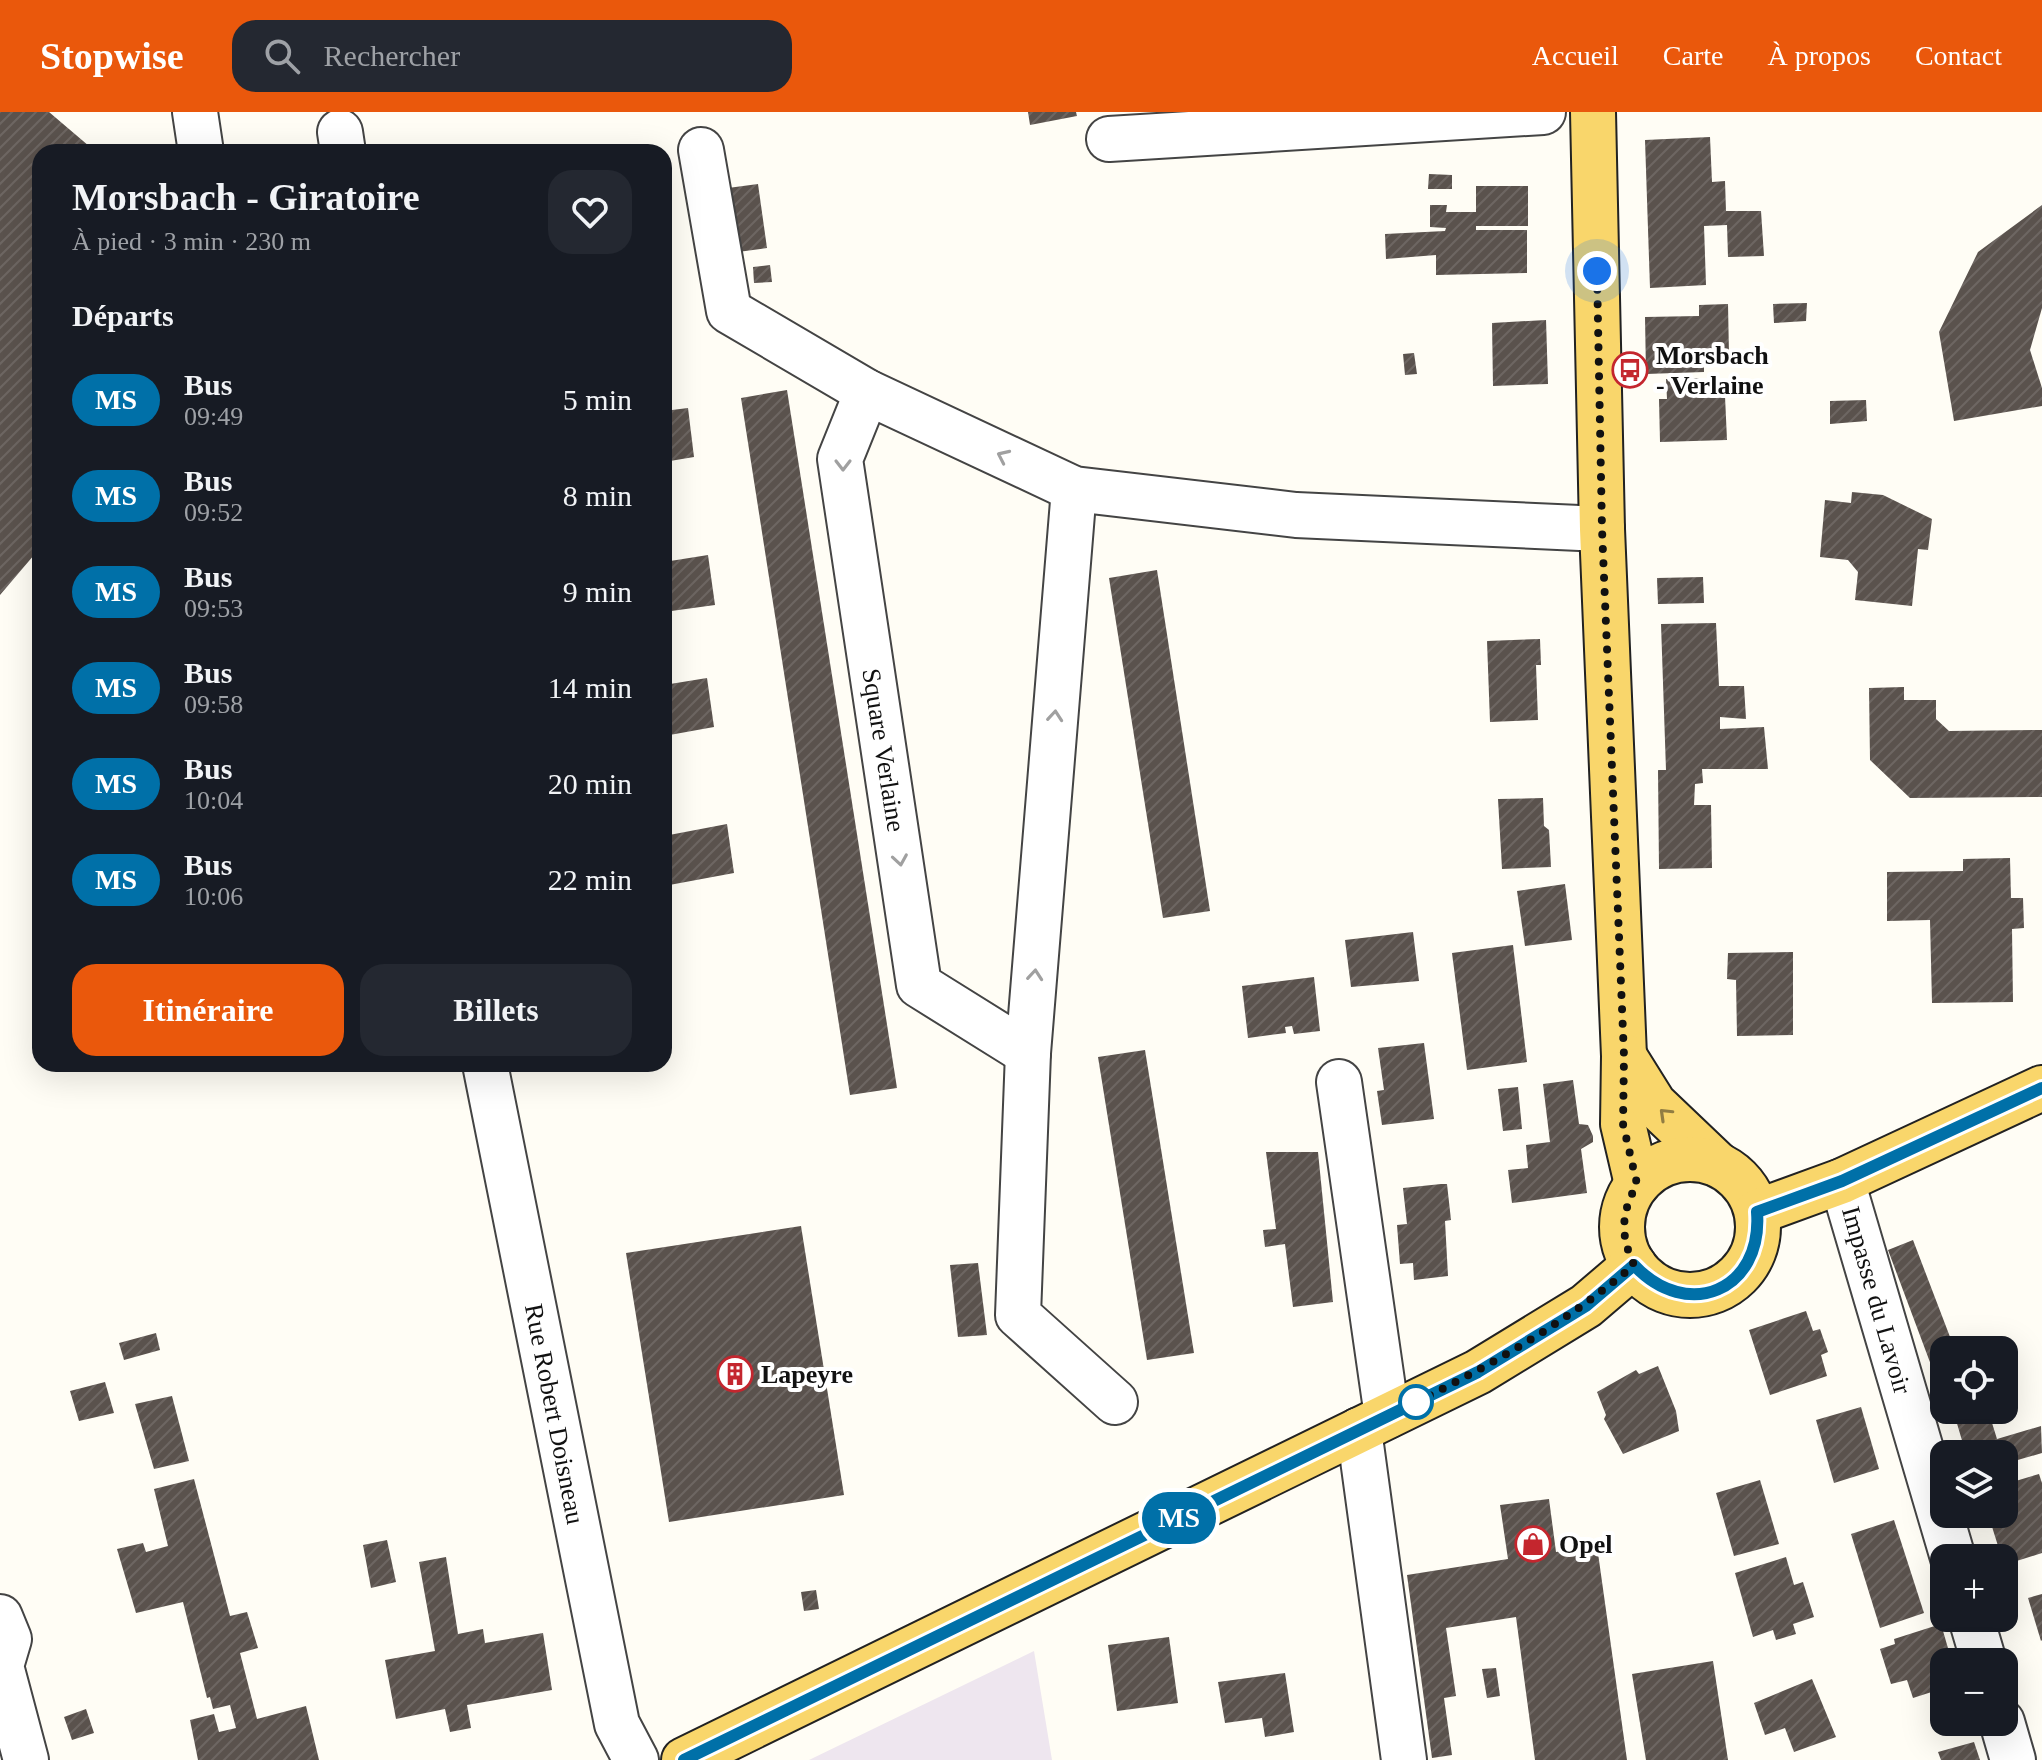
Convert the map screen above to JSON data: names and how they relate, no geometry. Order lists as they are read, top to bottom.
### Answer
{
  "streets": {
    "street": ["Square Verlaine", "Impasse du Lavoir", "Rue Robert Doisneau"]
  },
  "places": {
    "bus stop": ["Morsbach - Verlaine"],
    "building": ["Lapeyre"],
    "shop": ["Opel"]
  },
  "lines": ["bus line MS"],
  "page": {
    "header": "Stopwise",
    "search": "Rechercher",
    "nav": [
      "Accueil",
      "Carte",
      "À propos",
      "Contact"
    ],
    "on_map": "MS",
    "heading": [
      ["Morsbach - Giratoire", "À pied · 3 min · 230 m"],
      "Départs"
    ],
    "list": [
      {
        "mark": "MS",
        "name": "Bus",
        "note": "09:49",
        "value": "5 min"
      },
      {
        "mark": "MS",
        "name": "Bus",
        "note": "09:52",
        "value": "8 min"
      },
      {
        "mark": "MS",
        "name": "Bus",
        "note": "09:53",
        "value": "9 min"
      },
      {
        "mark": "MS",
        "name": "Bus",
        "note": "09:58",
        "value": "14 min"
      },
      {
        "mark": "MS",
        "name": "Bus",
        "note": "10:04",
        "value": "20 min"
      },
      {
        "mark": "MS",
        "name": "Bus",
        "note": "10:06",
        "value": "22 min"
      }
    ],
    "buttons": ["Itinéraire", "Billets"],
    "map_buttons": ["+", "−"]
  }
}
